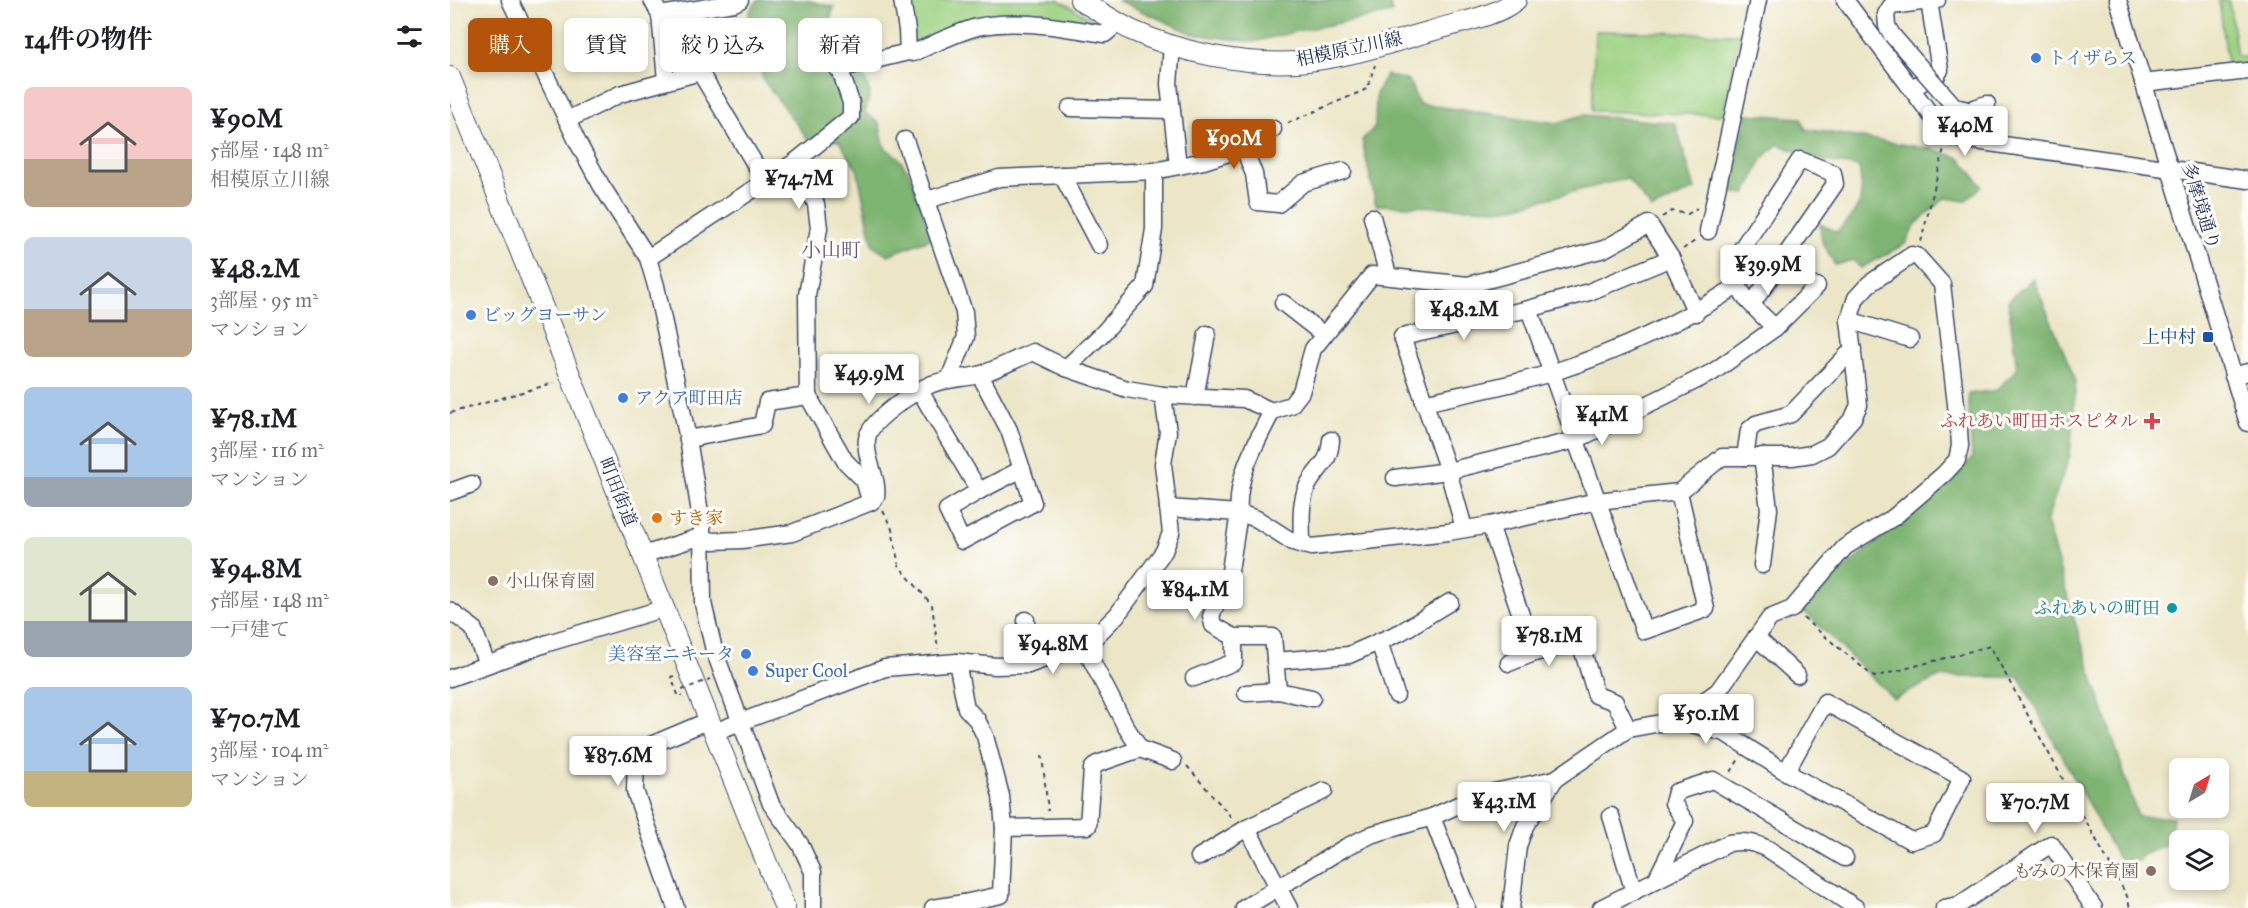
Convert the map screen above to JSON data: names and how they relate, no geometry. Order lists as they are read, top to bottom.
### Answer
{
  "streets": {
    "main road": ["相模原立川線", "町田街道"],
    "street": ["多摩境通り"]
  },
  "districts": ["小山町"],
  "places": {
    "other": [
      "トイザらス",
      "ビッグヨーサン",
      "アクア町田店",
      "すき家",
      "小山保育園",
      "ふれあいの町田",
      "美容室ニキータ",
      "Super Cool",
      "もみの木保育園"
    ],
    "transit": ["上中村"],
    "health": ["ふれあい町田ホスピタル"]
  },
  "north": "top right",
  "page": {
    "heading": "14件の物件",
    "chip": [
      "購入",
      "賃貸",
      "絞り込み",
      "新着"
    ],
    "list": [
      {
        "name": "¥90M",
        "note": "5部屋 · 148 m² · 相模原立川線"
      },
      {
        "name": "¥48.2M",
        "note": "3部屋 · 95 m² · マンション"
      },
      {
        "name": "¥78.1M",
        "note": "3部屋 · 116 m² · マンション"
      },
      {
        "name": "¥94.8M",
        "note": "5部屋 · 148 m² · 一戸建て"
      },
      {
        "name": "¥70.7M",
        "note": "3部屋 · 104 m² · マンション"
      }
    ],
    "price": [
      "¥40M",
      "¥90M",
      "¥74.7M",
      "¥39.9M",
      "¥48.2M",
      "¥49.9M",
      "¥41M",
      "¥84.1M",
      "¥78.1M",
      "¥94.8M",
      "¥50.1M",
      "¥87.6M",
      "¥43.1M",
      "¥70.7M"
    ]
  }
}
